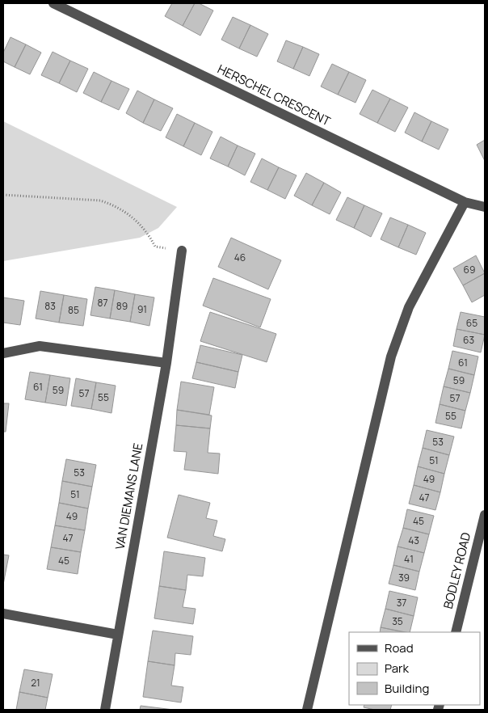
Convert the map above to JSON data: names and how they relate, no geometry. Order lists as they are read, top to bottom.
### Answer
{
  "streets": {
    "street": ["HERSCHEL CRESCENT", "VAN DIEMANS LANE", "BODLEY ROAD"]
  },
  "house_numbers": [
    "46",
    "69",
    "87",
    "83",
    "89",
    "91",
    "85",
    "65",
    "63",
    "61",
    "59",
    "61",
    "59",
    "57",
    "55",
    "57",
    "55",
    "53",
    "51",
    "53",
    "49",
    "51",
    "47",
    "49",
    "45",
    "47",
    "43",
    "41",
    "45",
    "39",
    "37",
    "35",
    "21"
  ],
  "legend": ["Road", "Park", "Building"]
}
